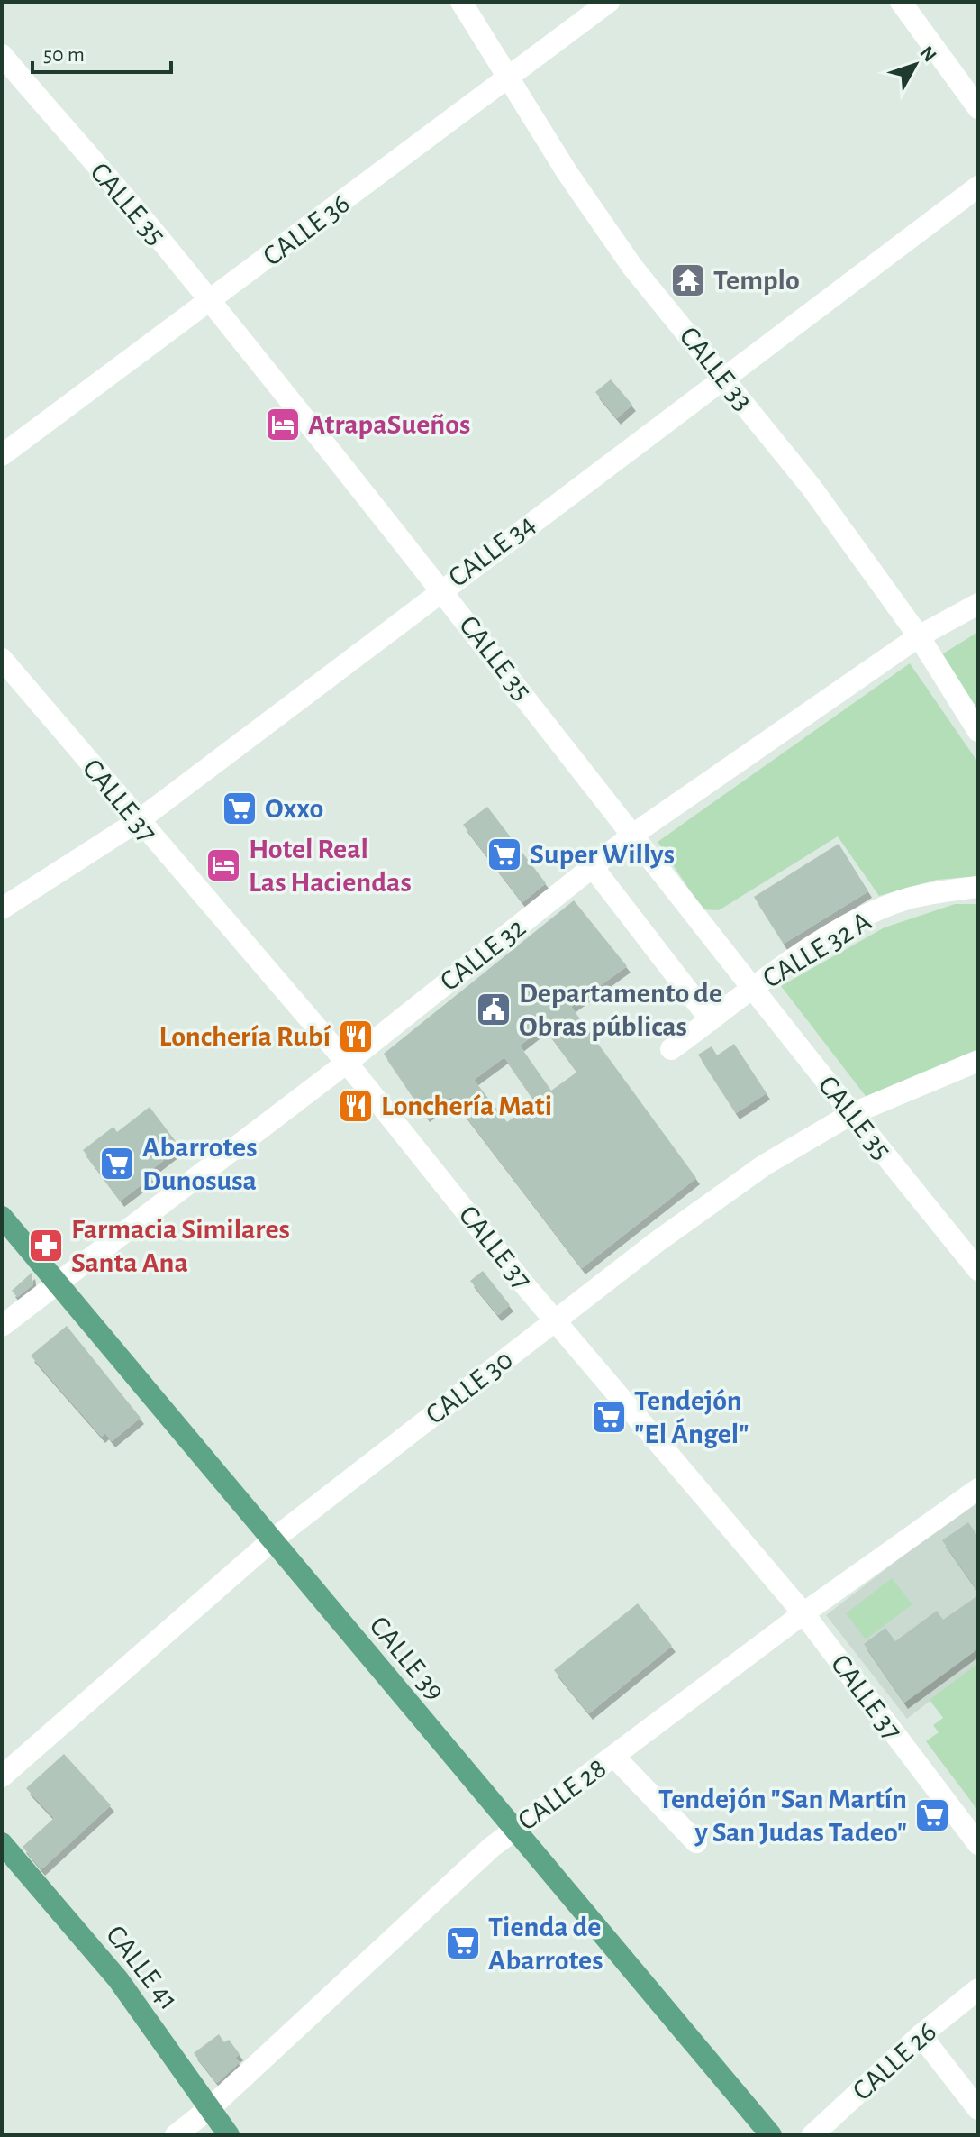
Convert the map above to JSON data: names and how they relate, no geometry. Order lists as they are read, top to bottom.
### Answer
{
  "streets": {
    "main road": ["CALLE 39", "CALLE 41"],
    "street": [
      "CALLE 35",
      "CALLE 36",
      "CALLE 33",
      "CALLE 34",
      "CALLE 37",
      "CALLE 32 A",
      "CALLE 32",
      "CALLE 30",
      "CALLE 28",
      "CALLE 26"
    ]
  },
  "crossings": [
    ["CALLE 35", "CALLE 36"],
    ["CALLE 35", "CALLE 34"],
    ["CALLE 35", "CALLE 32 A"],
    ["CALLE 35", "CALLE 32"],
    ["CALLE 35", "CALLE 30"],
    ["CALLE 36", "CALLE 33"],
    ["CALLE 33", "CALLE 34"],
    ["CALLE 33", "CALLE 32"],
    ["CALLE 34", "CALLE 37"],
    ["CALLE 37", "CALLE 32"],
    ["CALLE 37", "CALLE 30"],
    ["CALLE 37", "CALLE 28"],
    ["CALLE 32", "CALLE 39"],
    ["CALLE 30", "CALLE 39"],
    ["CALLE 39", "CALLE 28"],
    ["CALLE 28", "CALLE 41"]
  ],
  "places": {
    "temple": ["Templo"],
    "hotel": ["AtrapaSueños", "Hotel Real Las Haciendas"],
    "supermarket": [
      "Oxxo",
      "Super Willys",
      "Abarrotes Dunosusa",
      "Tendejón \"El Ángel\"",
      "Tendejón \"San Martín y San Judas Tadeo\"",
      "Tienda de Abarrotes"
    ],
    "public building": ["Departamento de Obras públicas"],
    "restaurant": ["Lonchería Rubí", "Lonchería Mati"],
    "pharmacy": ["Farmacia Similares Santa Ana"]
  },
  "scale_bar": "50 m",
  "north": "top right"
}
